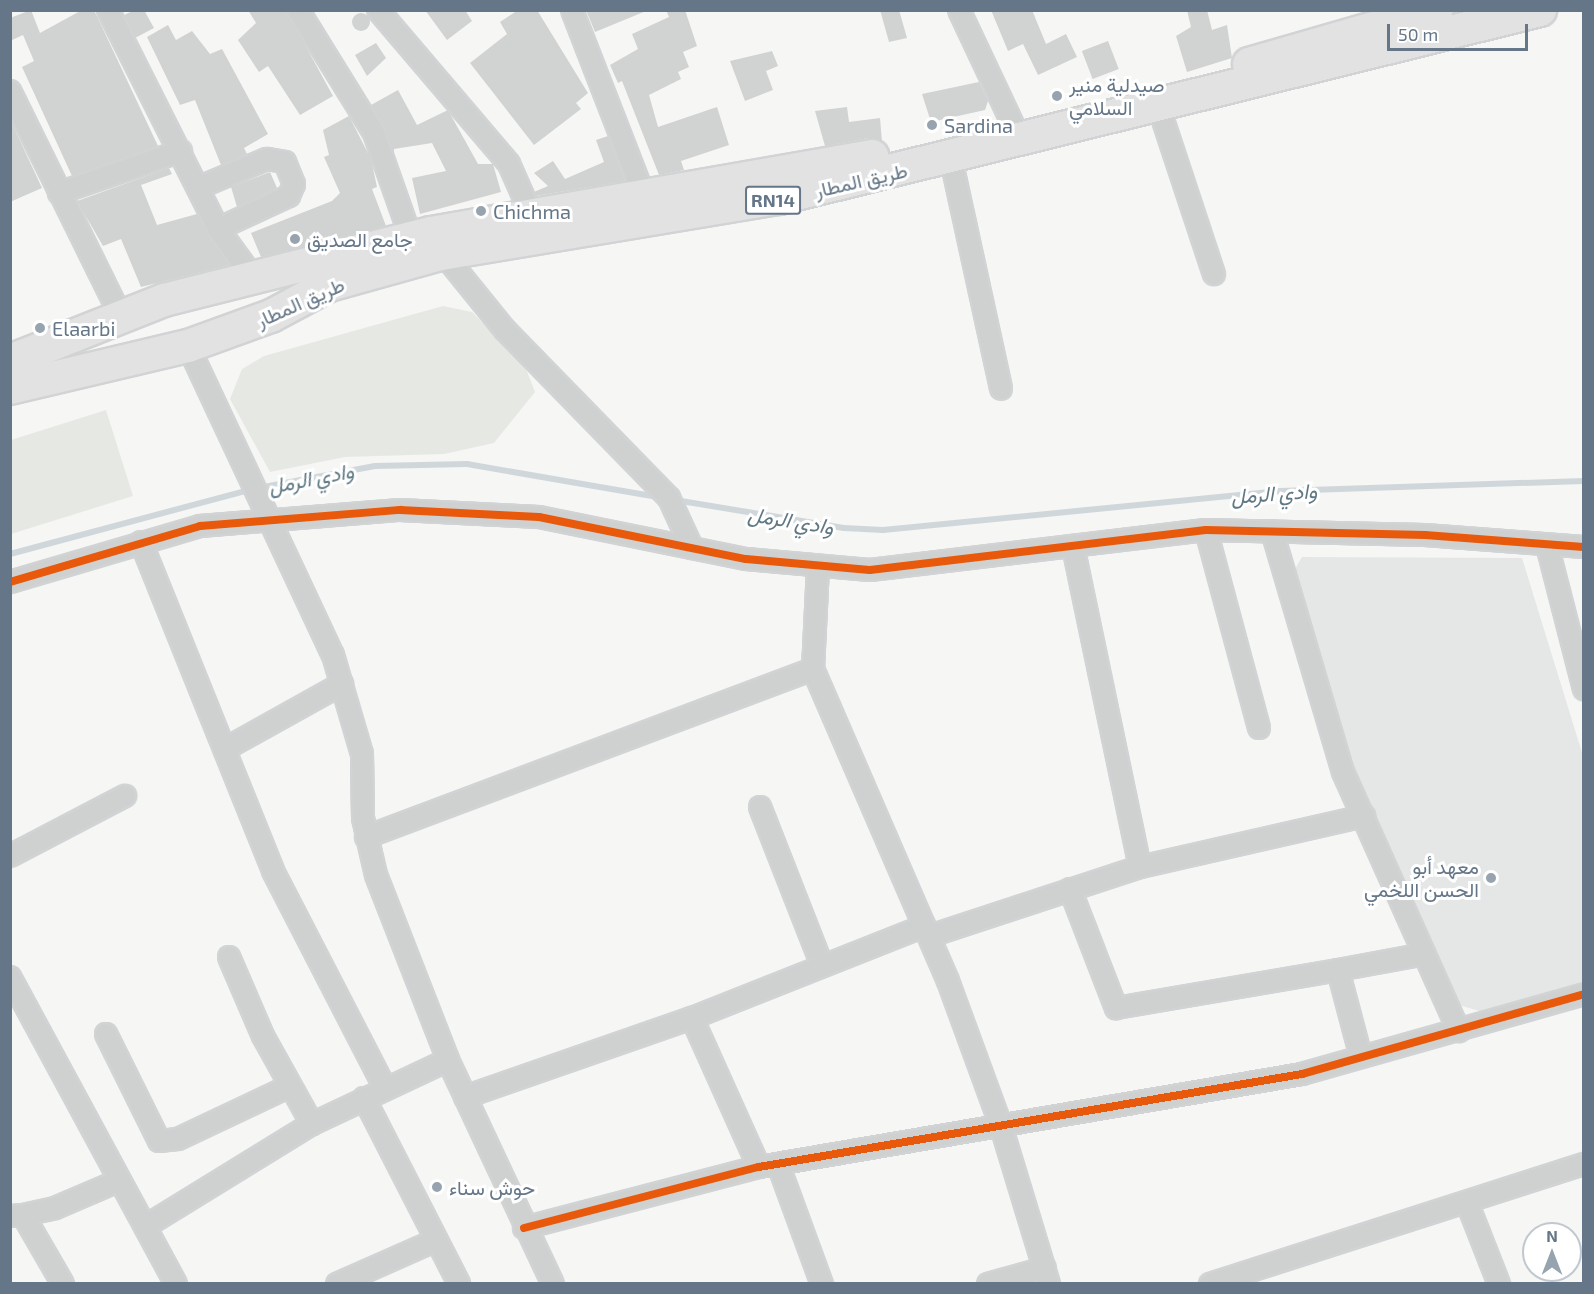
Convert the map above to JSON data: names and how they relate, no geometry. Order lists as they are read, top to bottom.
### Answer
{
  "streets": {
    "main road": ["طريق المطار", "RN14"]
  },
  "water": ["وادي الرمل"],
  "places": [
    "صيدلية منير السلامي",
    "Sardina",
    "Chichma",
    "جامع الصديق",
    "Elaarbi",
    "معهد أبو الحسن اللخمي",
    "حوش سناء"
  ],
  "scale_bar": "50 m",
  "north": "top"
}
